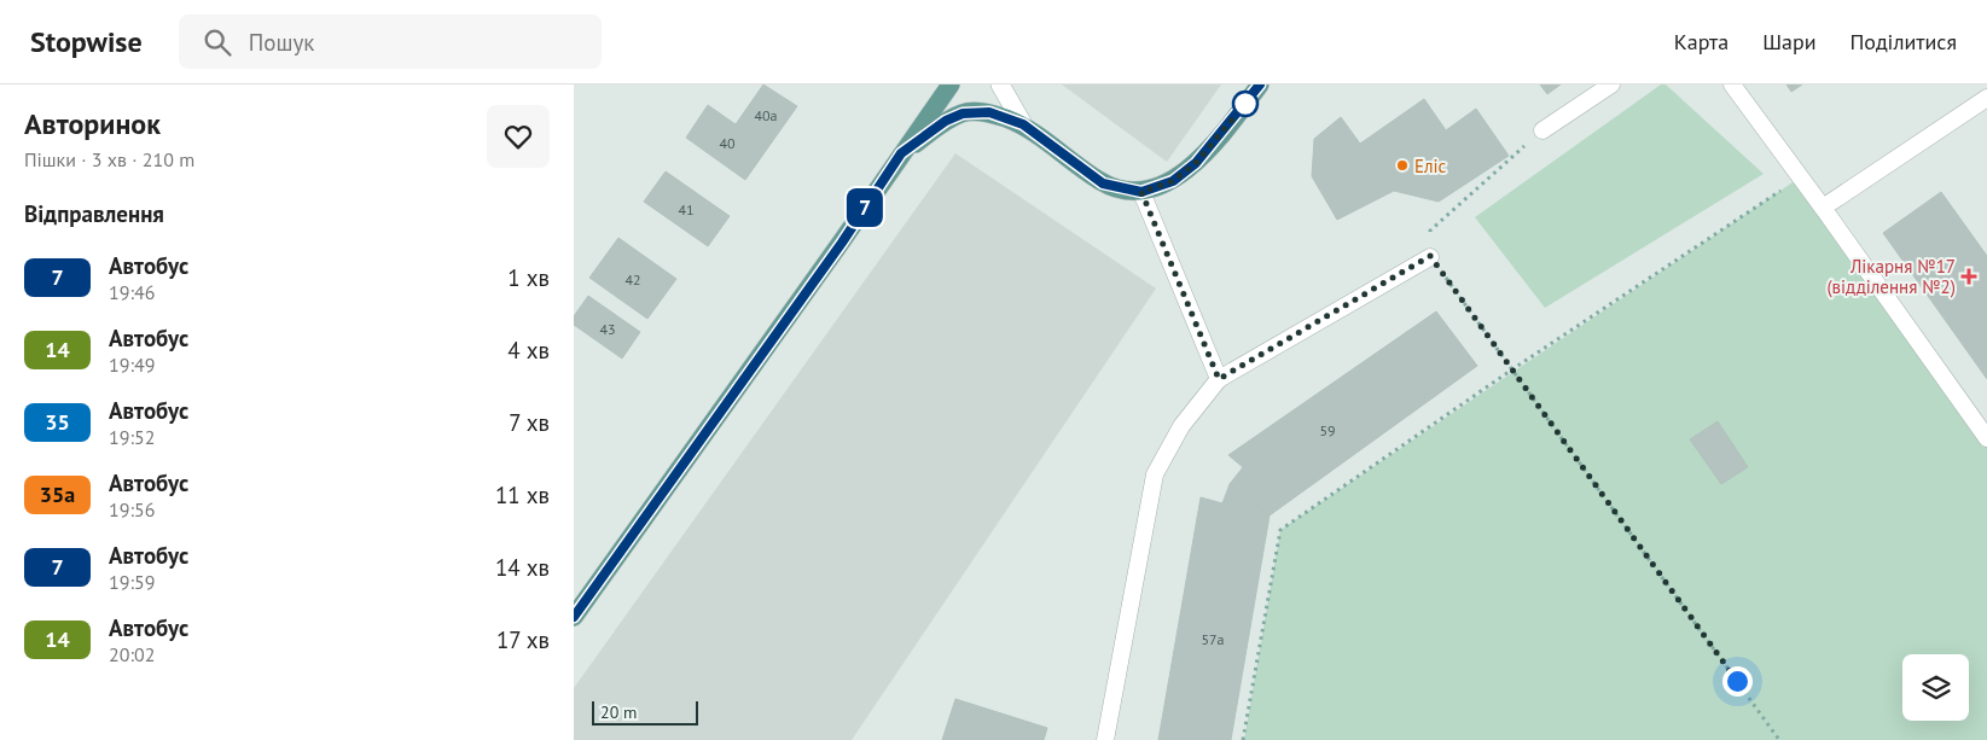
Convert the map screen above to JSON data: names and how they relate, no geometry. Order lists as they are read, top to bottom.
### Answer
{
  "places": {
    "other": ["Еліс"],
    "health": ["Лікарня №17 (відділення №2)"]
  },
  "lines": ["bus line 7"],
  "house_numbers": [
    "40а",
    "40",
    "41",
    "42",
    "43",
    "59",
    "57а"
  ],
  "scale_bar": "20 m",
  "page": {
    "header": "Stopwise",
    "search": "Пошук",
    "nav": ["Карта", "Шари", "Поділитися"],
    "heading": [
      ["Авторинок", "Пішки · 3 хв · 210 m"],
      "Відправлення"
    ],
    "on_map": "7",
    "list": [
      {
        "mark": "7",
        "name": "Автобус",
        "note": "19:46",
        "value": "1 хв"
      },
      {
        "mark": "14",
        "name": "Автобус",
        "note": "19:49",
        "value": "4 хв"
      },
      {
        "mark": "35",
        "name": "Автобус",
        "note": "19:52",
        "value": "7 хв"
      },
      {
        "mark": "35а",
        "name": "Автобус",
        "note": "19:56",
        "value": "11 хв"
      },
      {
        "mark": "7",
        "name": "Автобус",
        "note": "19:59",
        "value": "14 хв"
      },
      {
        "mark": "14",
        "name": "Автобус",
        "note": "20:02",
        "value": "17 хв"
      }
    ],
    "scale": "20 m"
  }
}
